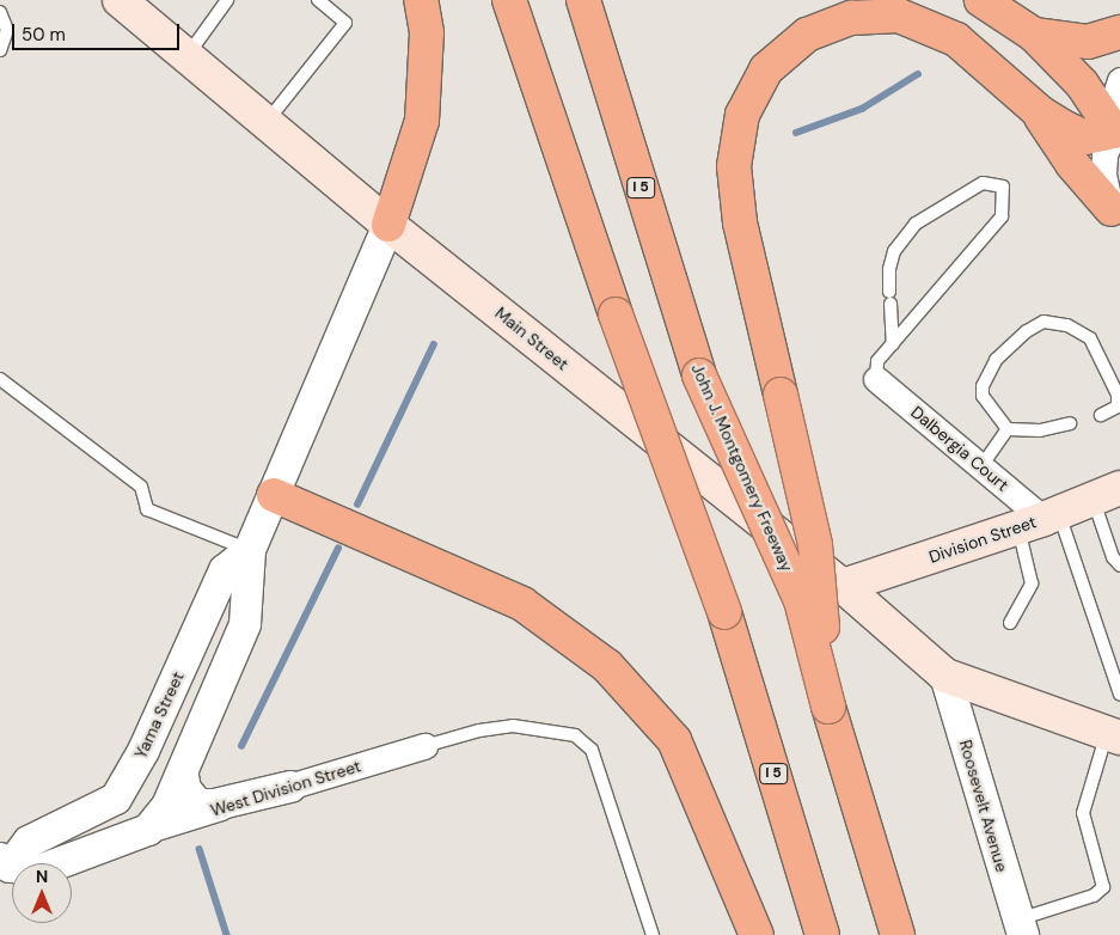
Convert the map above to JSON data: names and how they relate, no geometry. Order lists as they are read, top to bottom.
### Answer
{
  "streets": {
    "highway": ["I 5", "John J. Montgomery Freeway"],
    "main road": ["Main Street", "Division Street"],
    "street": [
      "Dalbergia Court",
      "Yama Street",
      "West Division Street",
      "Roosevelt Avenue"
    ]
  },
  "crossings": [
    ["Main Street", "Division Street"],
    ["Main Street", "Yama Street"],
    ["Main Street", "Roosevelt Avenue"],
    ["Dalbergia Court", "Division Street"],
    ["Yama Street", "West Division Street"]
  ],
  "scale_bar": "50 m",
  "north": "top"
}
